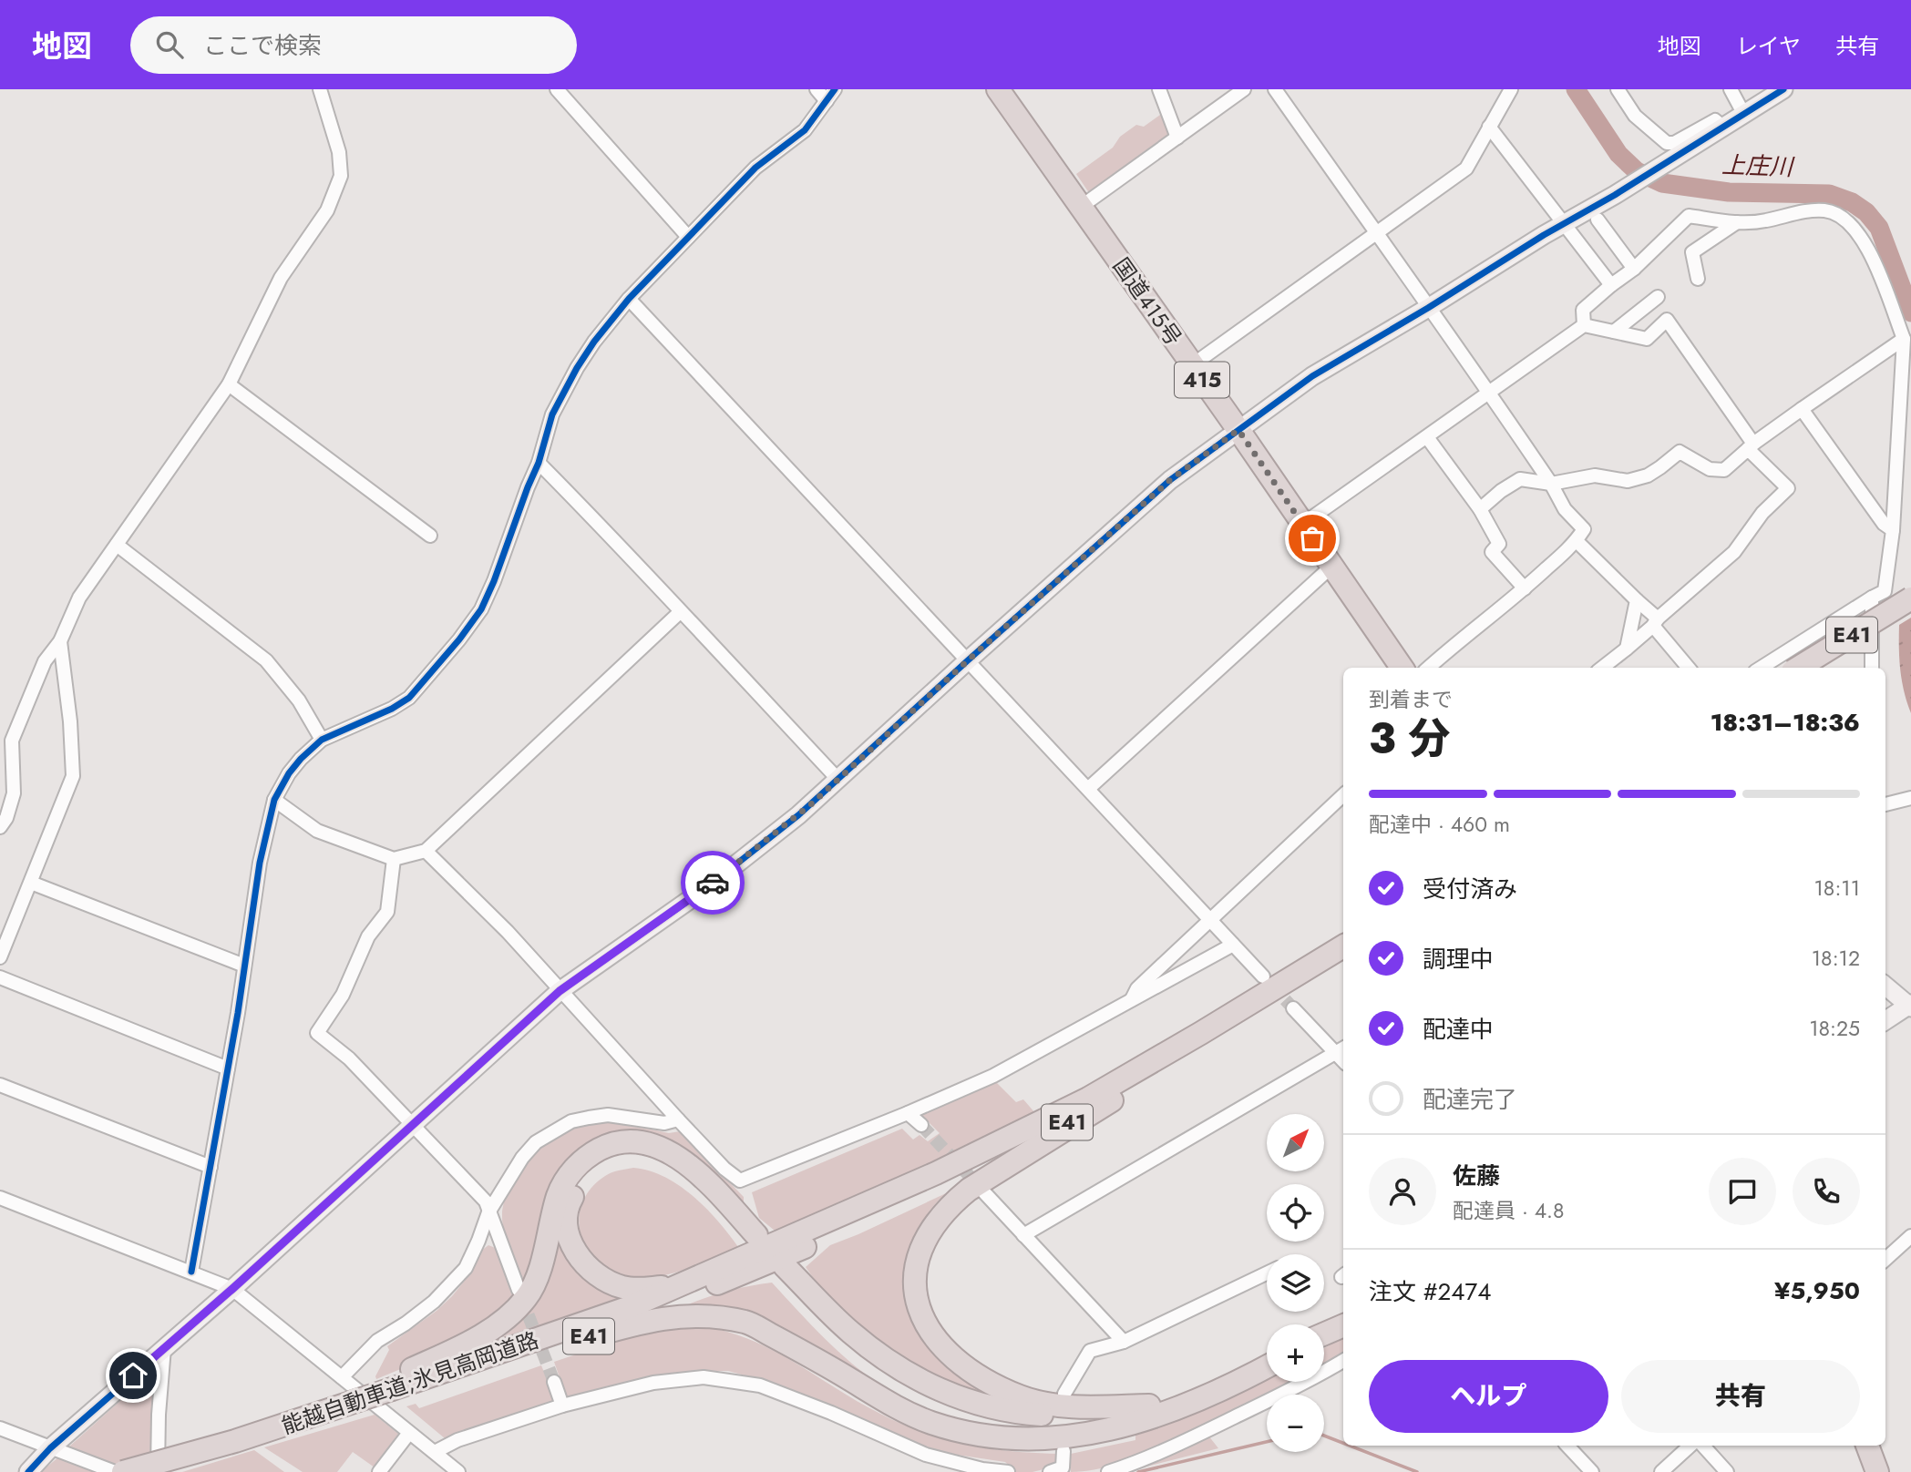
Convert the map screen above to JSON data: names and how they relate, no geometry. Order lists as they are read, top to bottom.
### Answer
{
  "streets": {
    "highway": [
      "国道415号",
      "415",
      "E41",
      "能越自動車道;氷見高岡道路"
    ]
  },
  "crossings": [
    ["E41", "能越自動車道;氷見高岡道路"]
  ],
  "water": ["上庄川"],
  "north": "top right",
  "page": {
    "header": "地図",
    "search": "ここで検索",
    "nav": ["地図", "レイヤ", "共有"],
    "heading": ["3 分", "到着まで", "18:31–18:36"],
    "panel": [
      "佐藤",
      "配達員 · 4.8",
      "注文 #2474",
      "¥5,950"
    ],
    "bar": "配達中 · 460 m",
    "list": [
      ["受付済み", "18:11"],
      ["調理中", "18:12"],
      ["配達中", "18:25"],
      "配達完了"
    ],
    "map_buttons": ["+", "−"],
    "buttons": ["ヘルプ", "共有"]
  }
}
